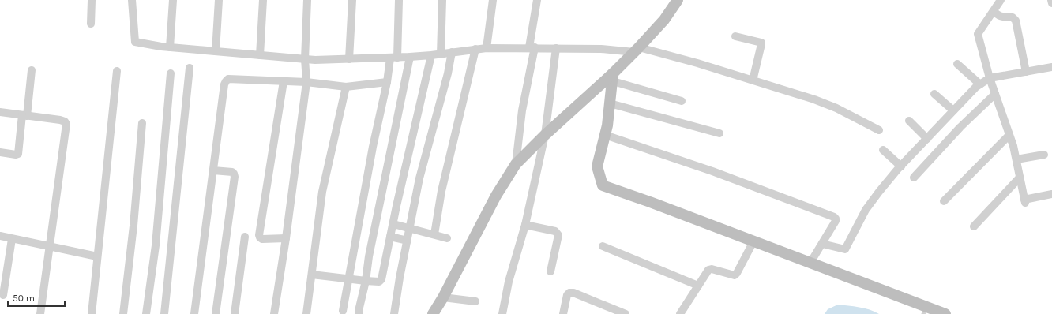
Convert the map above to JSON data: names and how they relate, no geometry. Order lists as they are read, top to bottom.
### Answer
{
  "scale_bar": "50 m"
}
